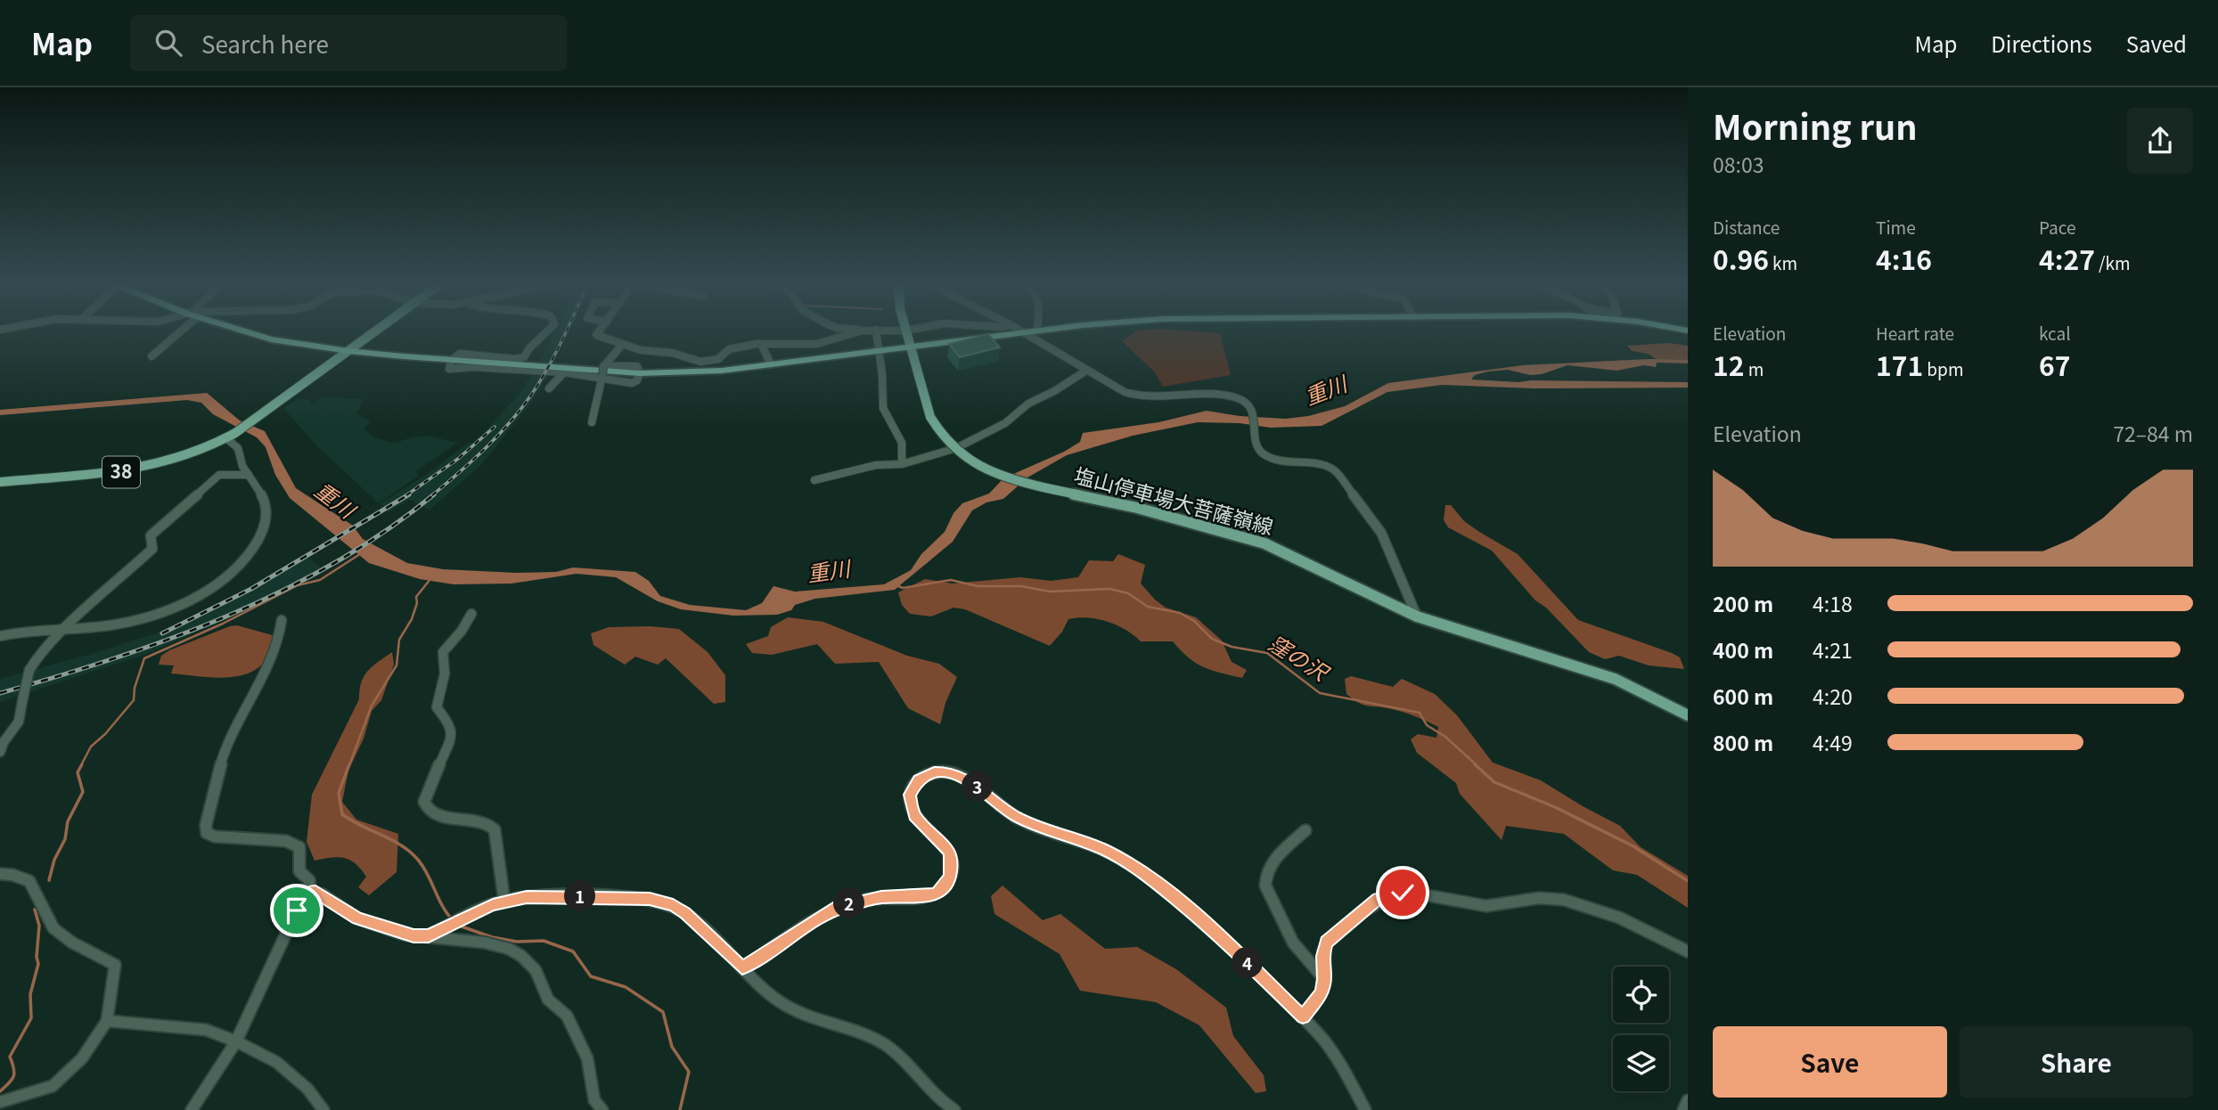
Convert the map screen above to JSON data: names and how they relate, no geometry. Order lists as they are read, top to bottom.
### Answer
{
  "streets": {
    "main road": ["38", "塩山停車場大菩薩嶺線"]
  },
  "water": ["重川", "窪の沢"],
  "page": {
    "header": "Map",
    "search": "Search here",
    "nav": ["Map", "Directions", "Saved"],
    "heading": ["Morning run", "08:03"],
    "stats": [
      ["Distance", "0.96 km"],
      ["Time", "4:16"],
      ["Pace", "4:27 /km"],
      ["Elevation", "12 m"],
      ["Heart rate", "171 bpm"],
      ["kcal", "67"]
    ],
    "chart": ["Elevation", "72–84 m"],
    "list": [
      {
        "name": "200 m",
        "note": "4:18"
      },
      {
        "name": "400 m",
        "note": "4:21"
      },
      {
        "name": "600 m",
        "note": "4:20"
      },
      {
        "name": "800 m",
        "note": "4:49"
      }
    ],
    "pins": [
      "3",
      "1",
      "2",
      "4"
    ],
    "buttons": ["Save", "Share"]
  }
}
